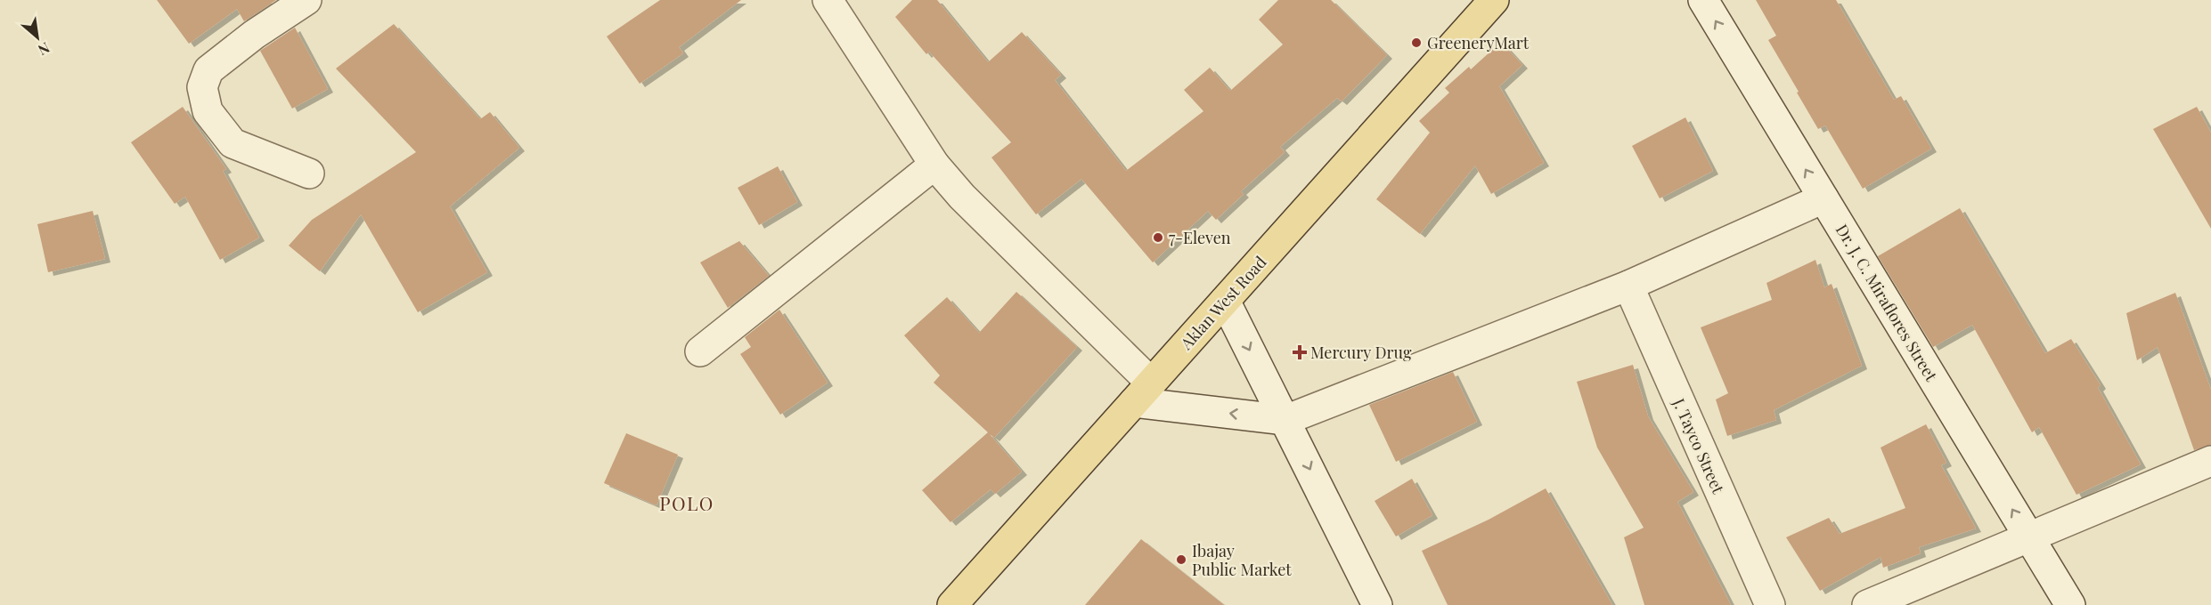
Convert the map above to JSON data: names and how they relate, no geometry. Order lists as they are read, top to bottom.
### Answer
{
  "streets": {
    "main road": ["Aklan West Road"],
    "street": ["Dr. J. C. Miraflores Street", "J. Tayco Street"]
  },
  "one_way": ["Dr. J. C. Miraflores Street"],
  "districts": ["POLO"],
  "places": {
    "other": ["GreeneryMart", "7-Eleven", "Ibajay Public Market"],
    "health": ["Mercury Drug"]
  },
  "north": "bottom right"
}
